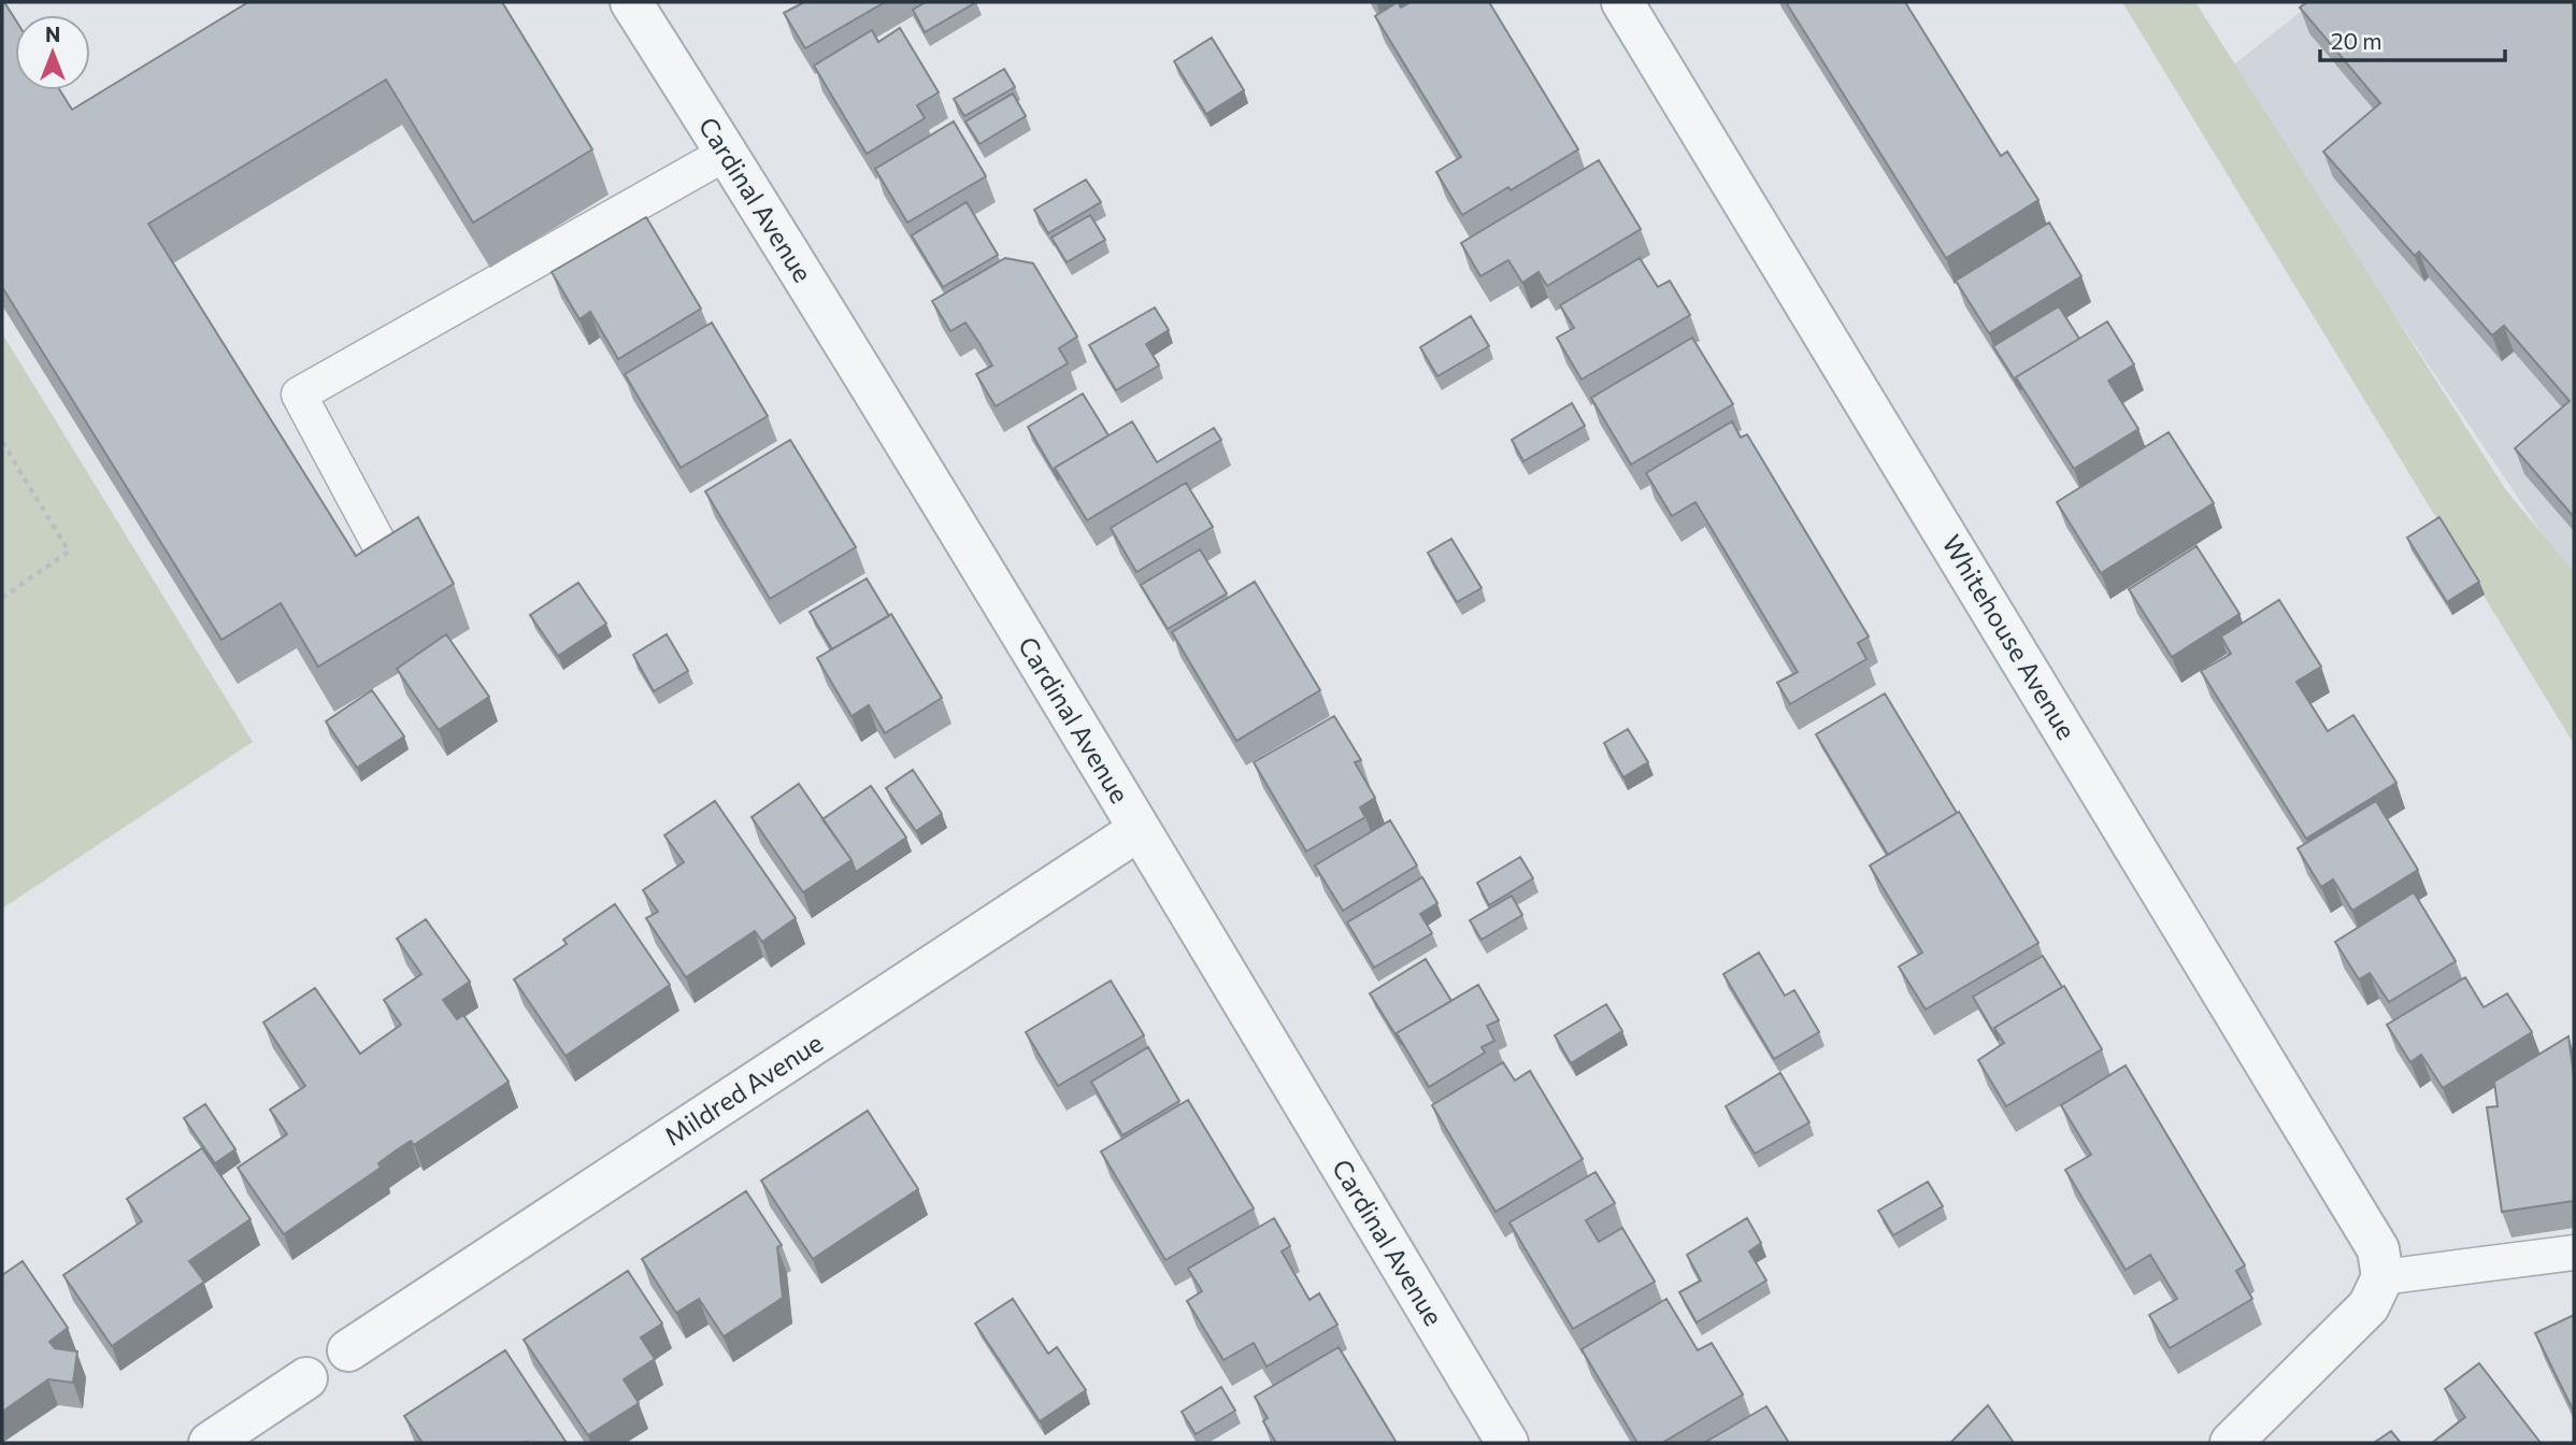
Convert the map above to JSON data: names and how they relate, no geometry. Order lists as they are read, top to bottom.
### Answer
{
  "streets": {
    "street": ["Cardinal Avenue", "Whitehouse Avenue", "Mildred Avenue"]
  },
  "crossings": [
    ["Cardinal Avenue", "Mildred Avenue"]
  ],
  "scale_bar": "20 m",
  "north": "top"
}
